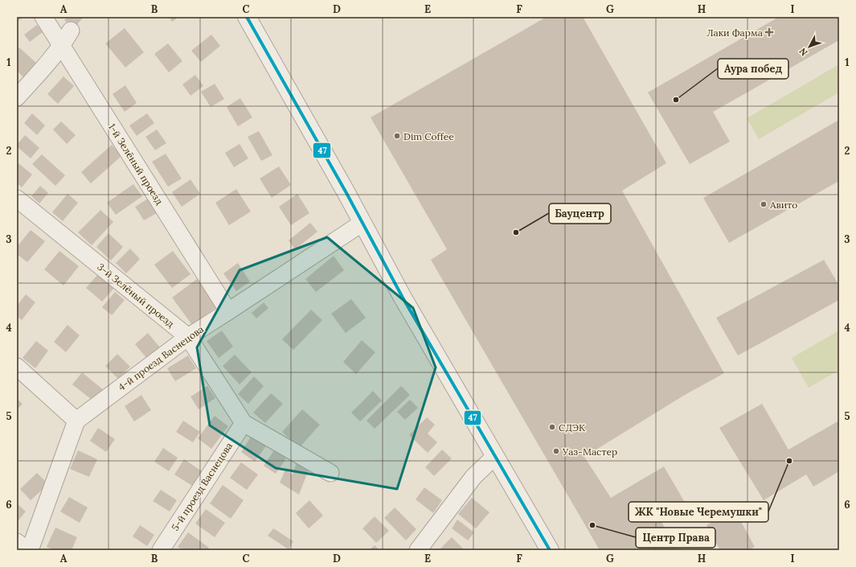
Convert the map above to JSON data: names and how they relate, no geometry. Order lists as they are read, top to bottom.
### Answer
{
  "streets": {
    "street": [
      "1-й Зелёный проезд",
      "3-й Зелёный проезд",
      "4-й проезд Васнецова",
      "5-й проезд Васнецова"
    ]
  },
  "crossings": [
    ["1-й Зелёный проезд", "4-й проезд Васнецова"],
    ["3-й Зелёный проезд", "4-й проезд Васнецова"],
    ["3-й Зелёный проезд", "5-й проезд Васнецова"]
  ],
  "places": {
    "health": ["Лаки Фарма"],
    "other": [
      "Аура побед",
      "Dim Coffee",
      "Авито",
      "Бауцентр",
      "СДЭК",
      "Уаз-Мастер",
      "ЖК \"Новые Черемушки\"",
      "Центр Права"
    ]
  },
  "lines": ["transit line 47"],
  "north": "bottom left",
  "grid": {
    "columns": [
      "A",
      "B",
      "C",
      "D",
      "E",
      "F",
      "G",
      "H",
      "I"
    ],
    "rows": [
      "1",
      "2",
      "3",
      "4",
      "5",
      "6"
    ]
  }
}
